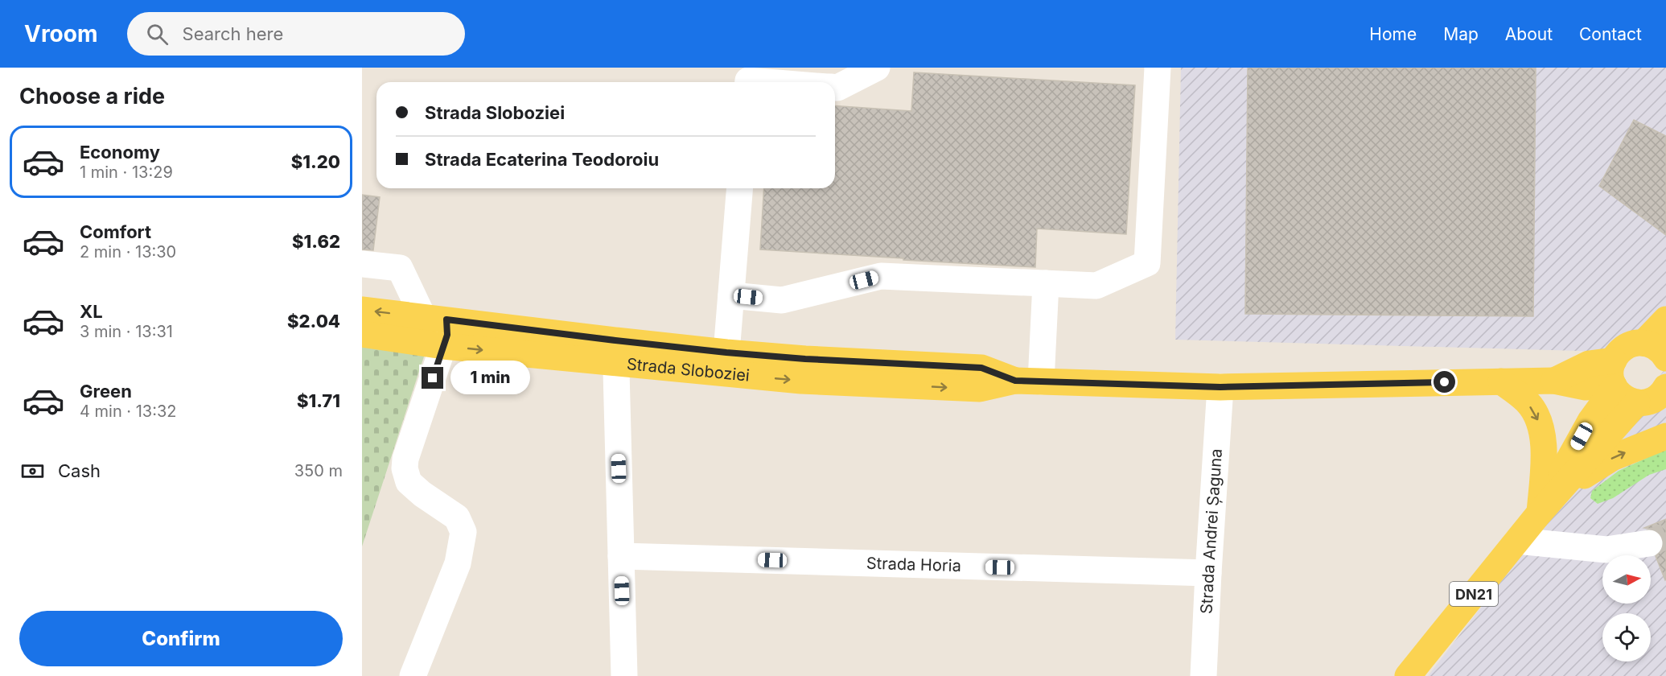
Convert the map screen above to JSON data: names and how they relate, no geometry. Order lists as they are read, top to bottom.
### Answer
{
  "streets": {
    "main road": ["Strada Sloboziei", "DN21"],
    "street": ["Strada Andrei Șaguna", "Strada Horia"]
  },
  "crossings": [
    ["Strada Sloboziei", "Strada Andrei Șaguna"],
    ["Strada Andrei Șaguna", "Strada Horia"]
  ],
  "north": "right",
  "page": {
    "header": "Vroom",
    "search": "Search here",
    "nav": [
      "Home",
      "Map",
      "About",
      "Contact"
    ],
    "heading": "Choose a ride",
    "banner": ["Strada Sloboziei", "Strada Ecaterina Teodoroiu"],
    "list": [
      {
        "name": "Economy",
        "note": "1 min · 13:29",
        "value": "$1.20"
      },
      {
        "name": "Comfort",
        "note": "2 min · 13:30",
        "value": "$1.62"
      },
      {
        "name": "XL",
        "note": "3 min · 13:31",
        "value": "$2.04"
      },
      {
        "name": "Green",
        "note": "4 min · 13:32",
        "value": "$1.71"
      }
    ],
    "bubble": "1 min",
    "pay": ["Cash", "350 m"],
    "buttons": "Confirm"
  }
}
